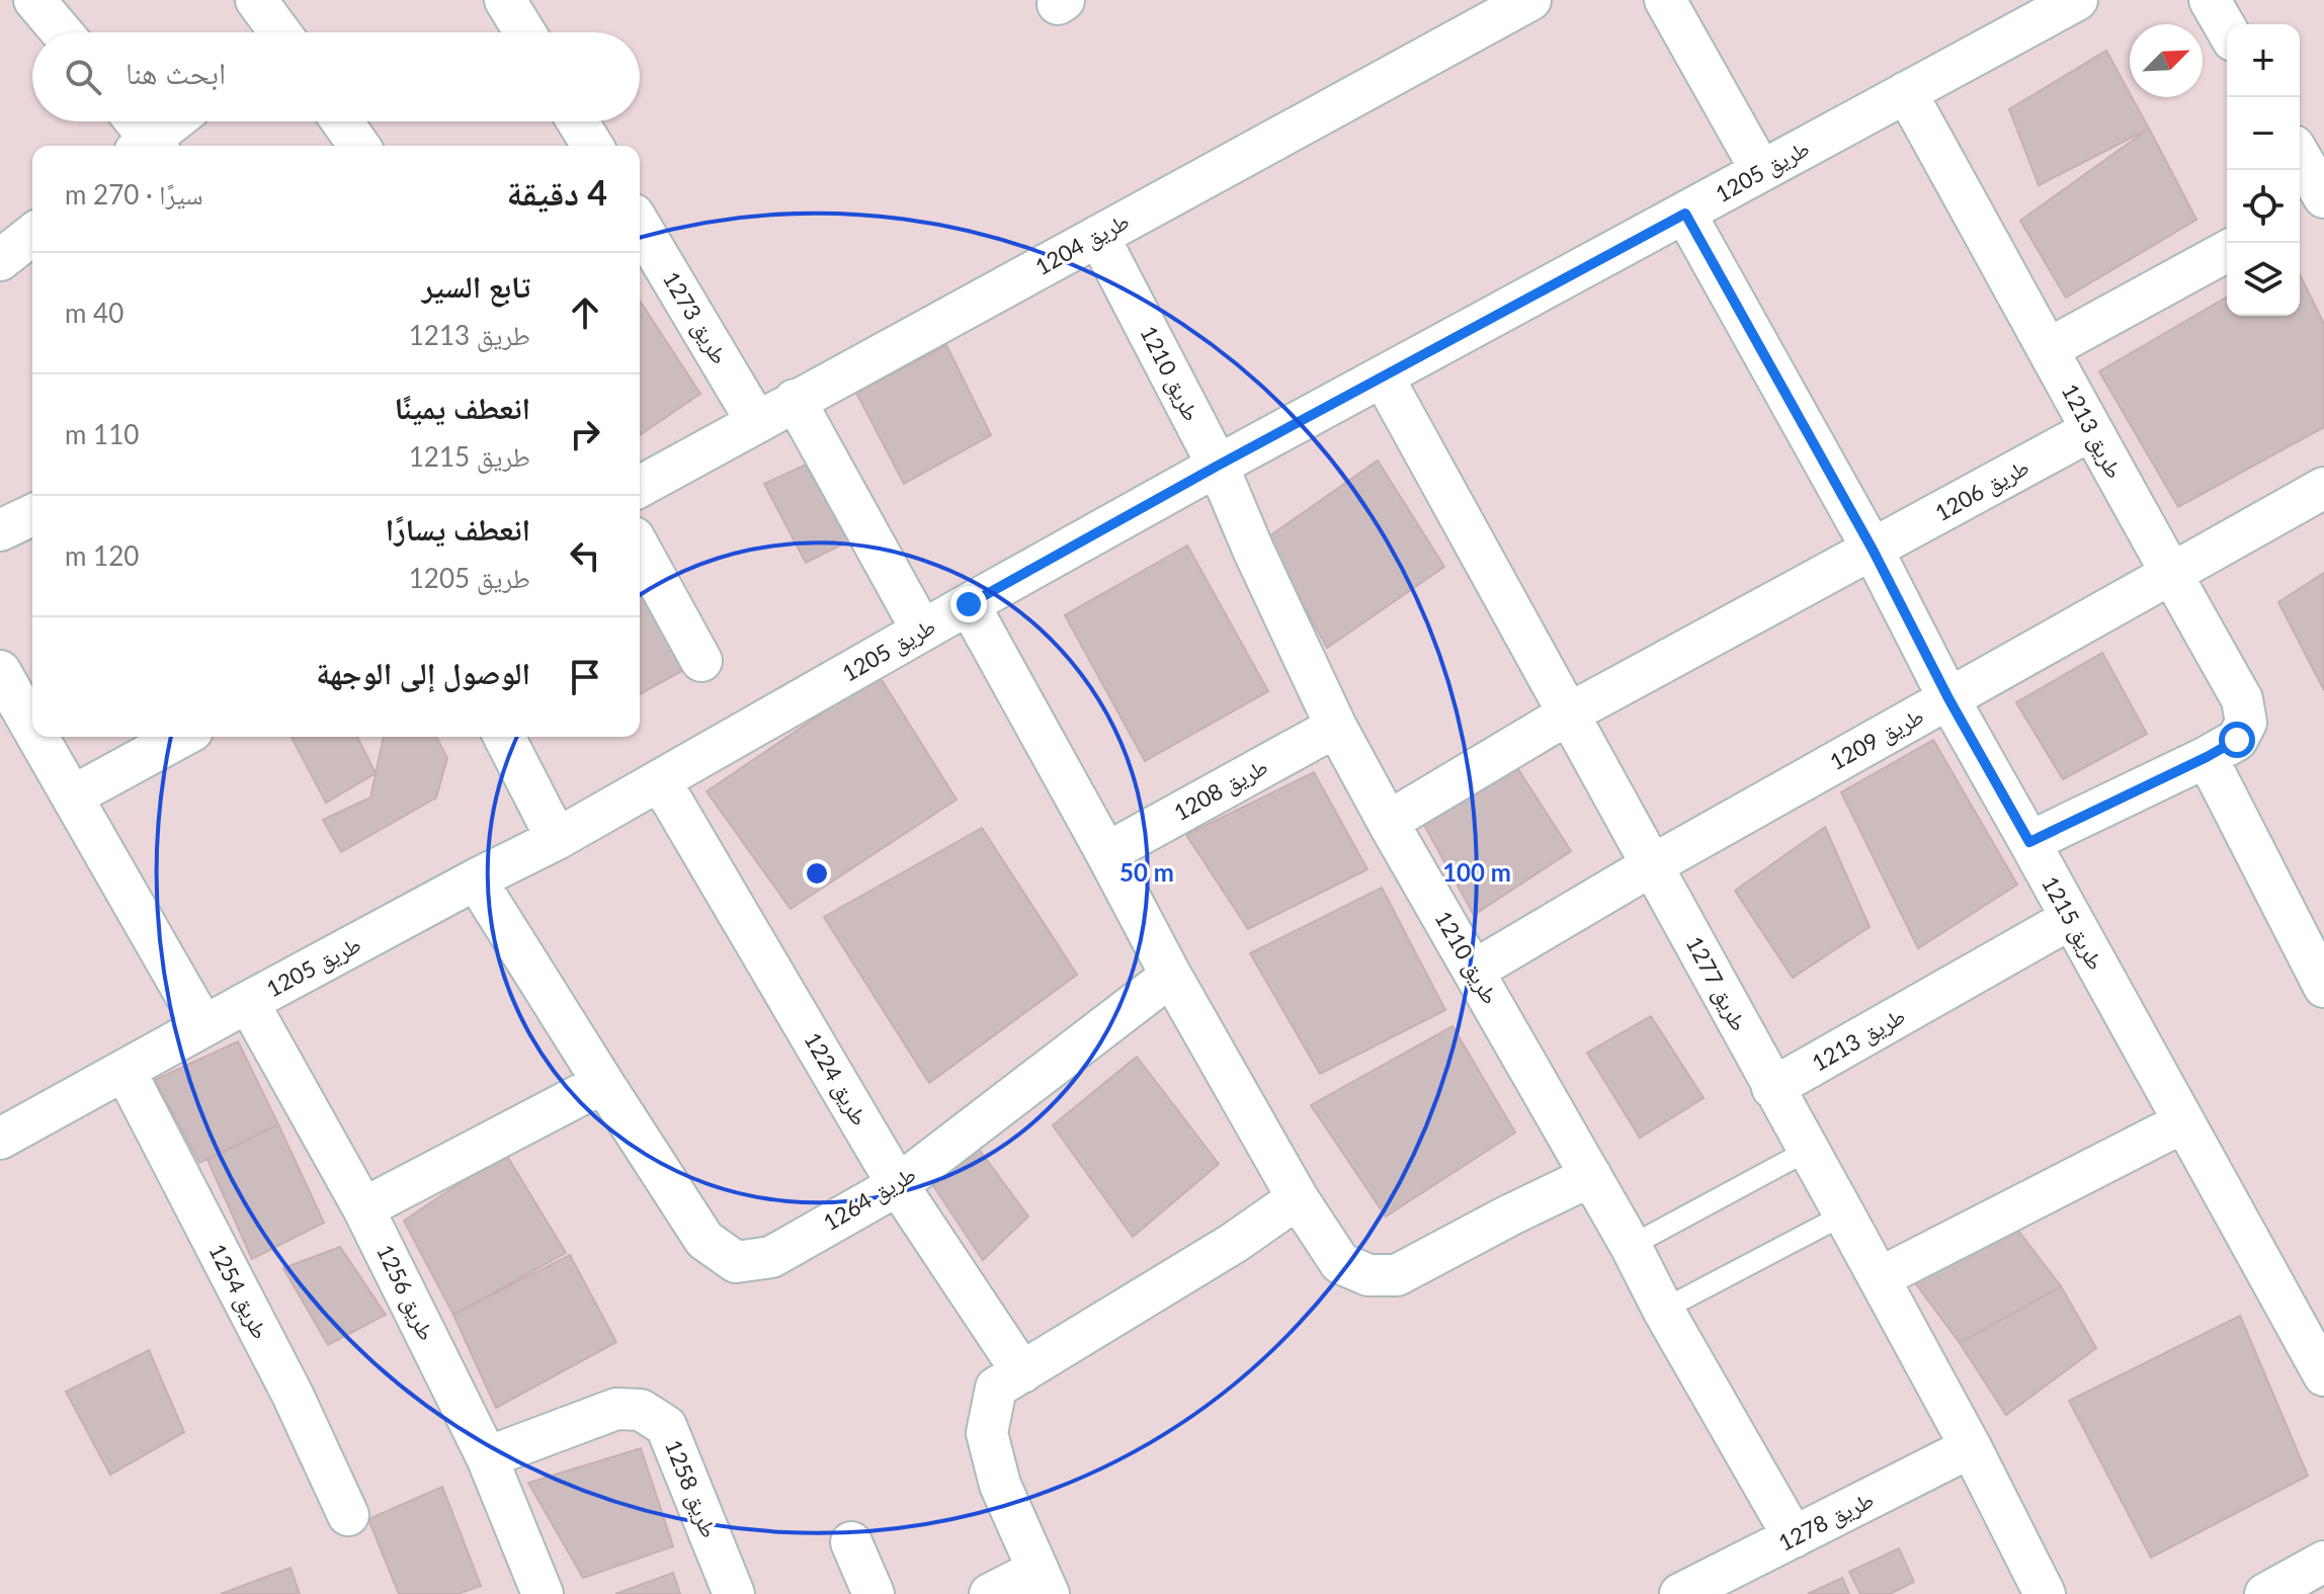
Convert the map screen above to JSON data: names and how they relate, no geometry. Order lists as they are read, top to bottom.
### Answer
{
  "streets": {
    "street": [
      "طريق 1205",
      "طريق 1204",
      "طريق 1273",
      "طريق 1210",
      "طريق 1213",
      "طريق 1206",
      "طريق 1209",
      "طريق 1208",
      "طريق 1215",
      "طريق 1277",
      "طريق 1224",
      "طريق 1264",
      "طريق 1254",
      "طريق 1256",
      "طريق 1258",
      "طريق 1278"
    ]
  },
  "crossings": [
    ["طريق 1205", "طريق 1210"],
    ["طريق 1205", "طريق 1213"],
    ["طريق 1205", "طريق 1215"],
    ["طريق 1205", "طريق 1277"],
    ["طريق 1205", "طريق 1224"],
    ["طريق 1205", "طريق 1264"],
    ["طريق 1205", "طريق 1254"],
    ["طريق 1205", "طريق 1256"],
    ["طريق 1204", "طريق 1273"],
    ["طريق 1204", "طريق 1210"],
    ["طريق 1210", "طريق 1206"],
    ["طريق 1210", "طريق 1209"],
    ["طريق 1210", "طريق 1208"],
    ["طريق 1210", "طريق 1278"],
    ["طريق 1213", "طريق 1206"],
    ["طريق 1213", "طريق 1209"],
    ["طريق 1213", "طريق 1215"],
    ["طريق 1213", "طريق 1277"],
    ["طريق 1206", "طريق 1215"],
    ["طريق 1206", "طريق 1277"],
    ["طريق 1209", "طريق 1215"],
    ["طريق 1209", "طريق 1277"],
    ["طريق 1277", "طريق 1278"],
    ["طريق 1224", "طريق 1264"],
    ["طريق 1256", "طريق 1258"]
  ],
  "north": "top right",
  "page": {
    "map_buttons": ["+", "−"],
    "search": "ابحث هنا",
    "heading": ["4 دقيقة", "سيرًا · 270 m"],
    "list": [
      ["تابع السير", "طريق 1213", "40 m"],
      ["انعطف يمينًا", "طريق 1215", "110 m"],
      ["انعطف يسارًا", "طريق 1205", "120 m"],
      "الوصول إلى الوجهة"
    ]
  },
  "rings": ["50 m", "100 m"]
}
